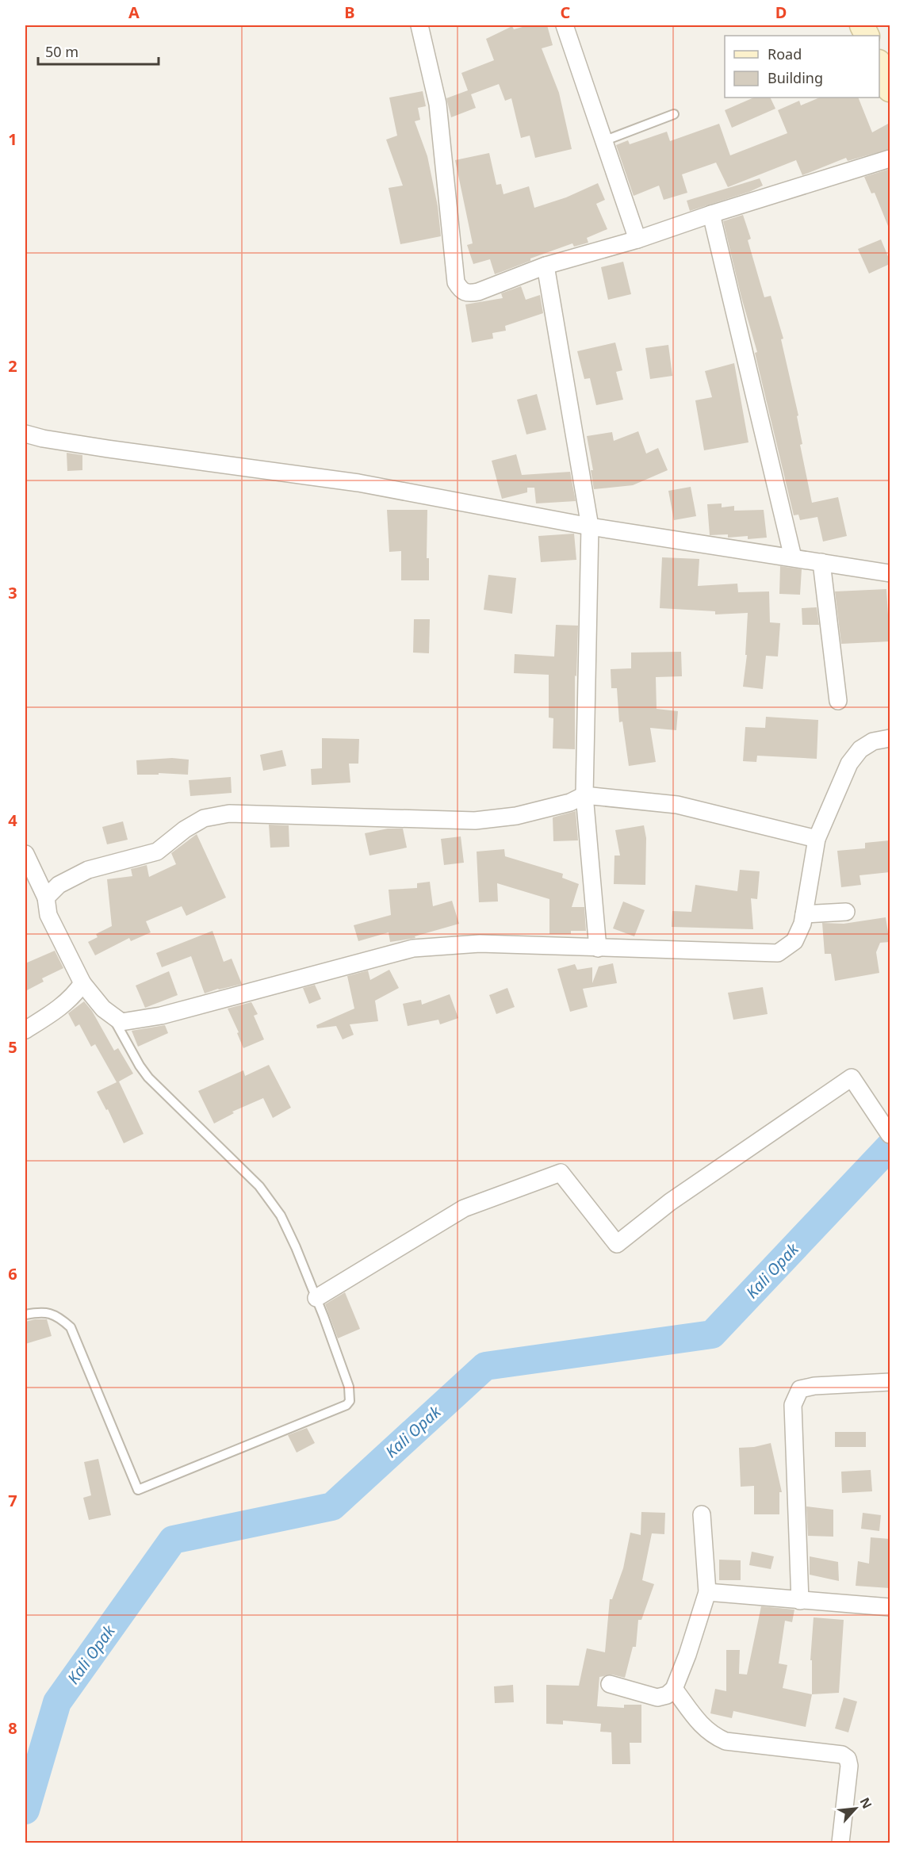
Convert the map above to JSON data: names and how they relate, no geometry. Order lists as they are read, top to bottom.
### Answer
{
  "water": ["Kali Opak"],
  "legend": ["Road", "Building"],
  "scale_bar": "50 m",
  "north": "top right",
  "grid": {
    "columns": [
      "A",
      "B",
      "C",
      "D"
    ],
    "rows": [
      "1",
      "2",
      "3",
      "4",
      "5",
      "6",
      "7",
      "8"
    ]
  }
}
